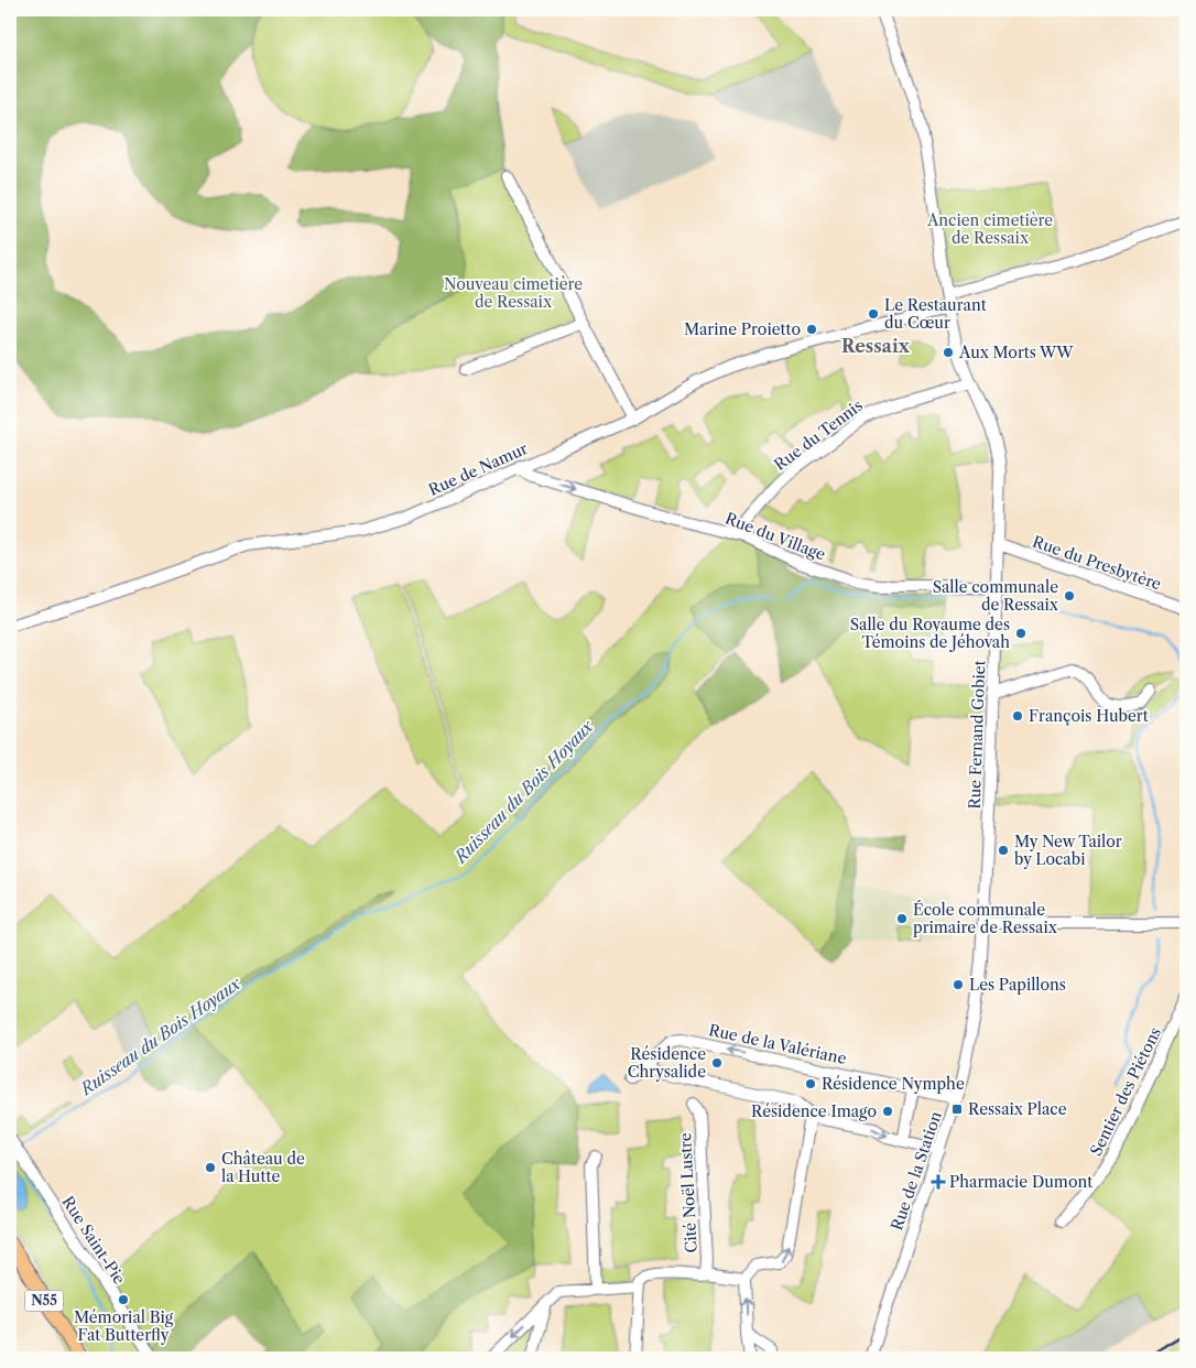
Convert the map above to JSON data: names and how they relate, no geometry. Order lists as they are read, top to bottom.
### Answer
{
  "streets": {
    "main road": ["N55"],
    "street": [
      "Rue du Tennis",
      "Rue de Namur",
      "Rue du Village",
      "Rue du Presbytère",
      "Rue Fernand Gobiet",
      "Rue de la Valériane",
      "Sentier des Piétons",
      "Rue de la Station",
      "Cité Noël Lustre",
      "Rue Saint-Pie"
    ]
  },
  "crossings": [
    ["Rue du Tennis", "Rue du Village"],
    ["Rue du Tennis", "Rue Fernand Gobiet"],
    ["Rue de Namur", "Rue du Village"],
    ["Rue de Namur", "Rue Fernand Gobiet"],
    ["Rue du Village", "Rue Fernand Gobiet"],
    ["Rue du Presbytère", "Rue Fernand Gobiet"],
    ["Rue Fernand Gobiet", "Rue de la Station"],
    ["Rue de la Valériane", "Rue de la Station"]
  ],
  "one_way": ["Rue du Village"],
  "districts": ["Ressaix"],
  "water": ["Ruisseau du Bois Hoyaux"],
  "parks": ["Ancien cimetière de Ressaix", "Nouveau cimetière de Ressaix"],
  "places": {
    "other": [
      "Le Restaurant du Cœur",
      "Marine Proietto",
      "Aux Morts WW",
      "Salle communale de Ressaix",
      "Salle du Royaume des Témoins de Jéhovah",
      "François Hubert",
      "My New Tailor by Locabi",
      "École communale primaire de Ressaix",
      "Les Papillons",
      "Résidence Chrysalide",
      "Résidence Nymphe",
      "Résidence Imago",
      "Château de la Hutte",
      "Mémorial Big Fat Butterfly"
    ],
    "transit": ["Ressaix Place"],
    "health": ["Pharmacie Dumont"]
  }
}
